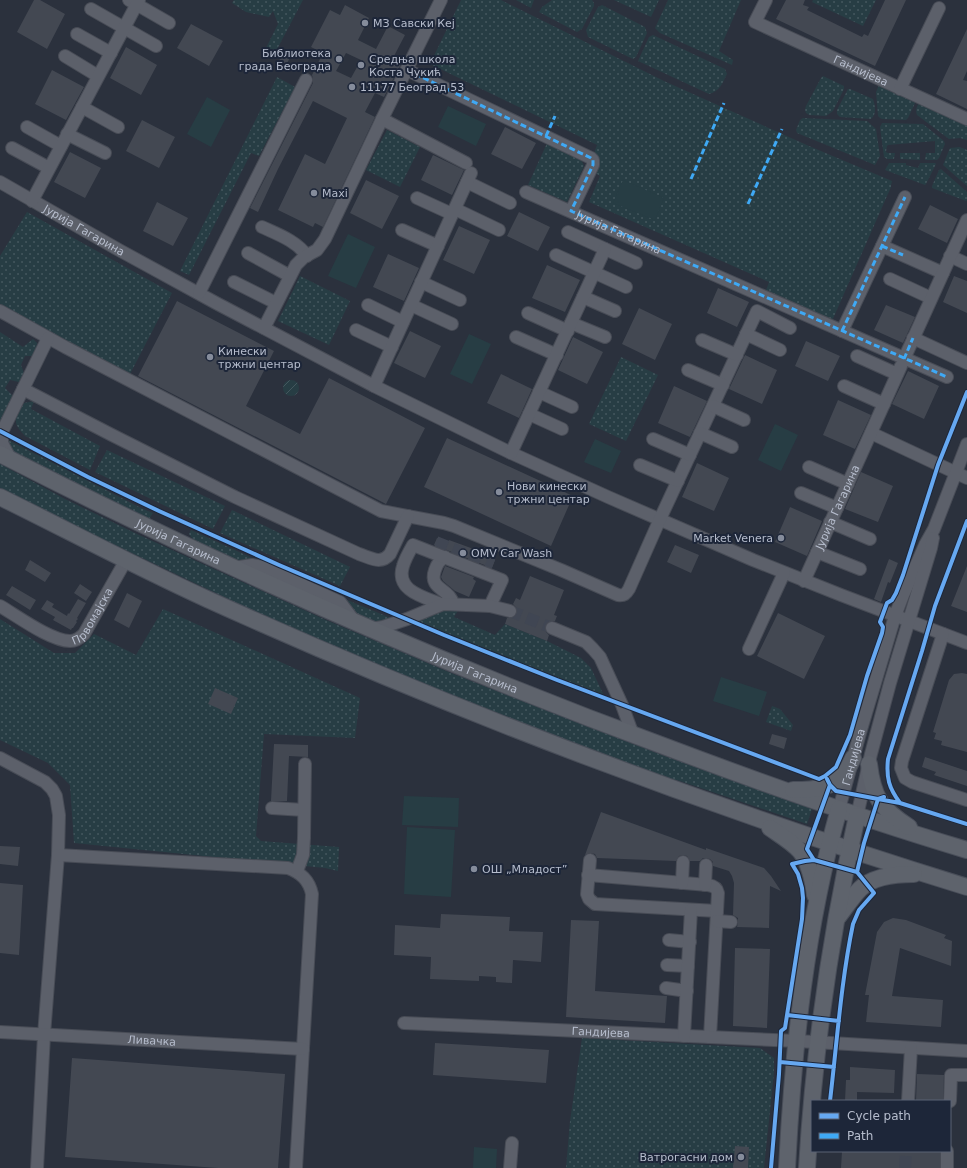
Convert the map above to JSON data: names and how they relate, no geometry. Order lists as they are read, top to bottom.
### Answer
{
  "streets": {
    "main road": ["Гандијева", "Јурија Гагарина"],
    "street": ["Првомајска", "Ливачка"]
  },
  "crossings": [
    ["Гандијева", "Јурија Гагарина"]
  ],
  "places": [
    "МЗ Савски Кеј",
    "Библиотека града Београда",
    "Средња школа Коста Чукић",
    "11177 Београд 53",
    "Maxi",
    "Кинески тржни центар",
    "Нови кинески тржни центар",
    "Market Venera",
    "OMV Car Wash",
    "ОШ „Младост”",
    "Ватрогасни дом"
  ],
  "legend": ["Cycle path", "Path"]
}
